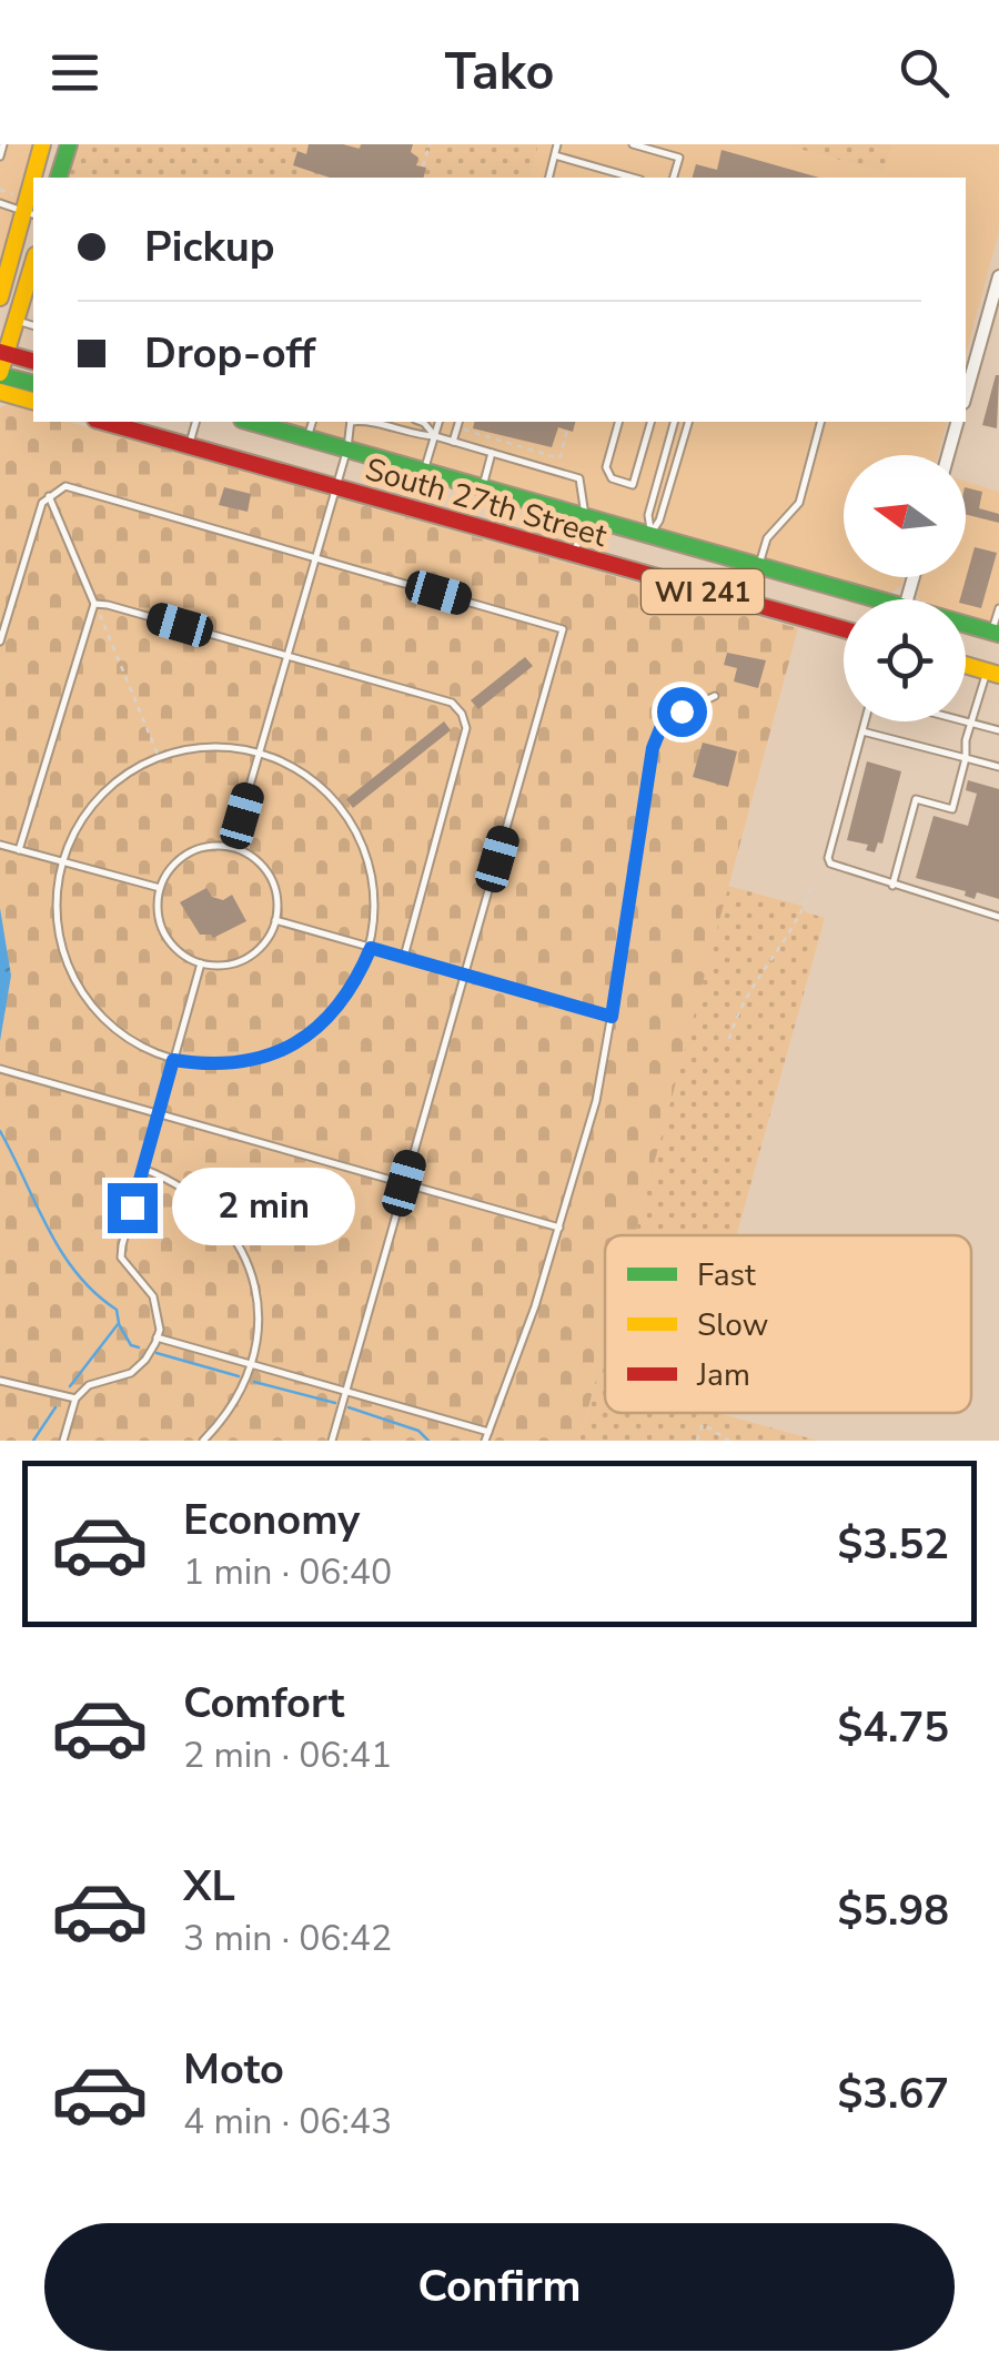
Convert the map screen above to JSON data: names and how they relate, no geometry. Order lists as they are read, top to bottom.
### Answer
{
  "streets": {
    "main road": ["South 27th Street", "WI 241"]
  },
  "legend": ["Fast", "Slow", "Jam"],
  "north": "left",
  "page": {
    "header": "Tako",
    "banner": ["Pickup", "Drop-off"],
    "bubble": "2 min",
    "list": [
      {
        "name": "Economy",
        "note": "1 min · 06:40",
        "value": "$3.52"
      },
      {
        "name": "Comfort",
        "note": "2 min · 06:41",
        "value": "$4.75"
      },
      {
        "name": "XL",
        "note": "3 min · 06:42",
        "value": "$5.98"
      },
      {
        "name": "Moto",
        "note": "4 min · 06:43",
        "value": "$3.67"
      }
    ],
    "buttons": "Confirm"
  }
}
